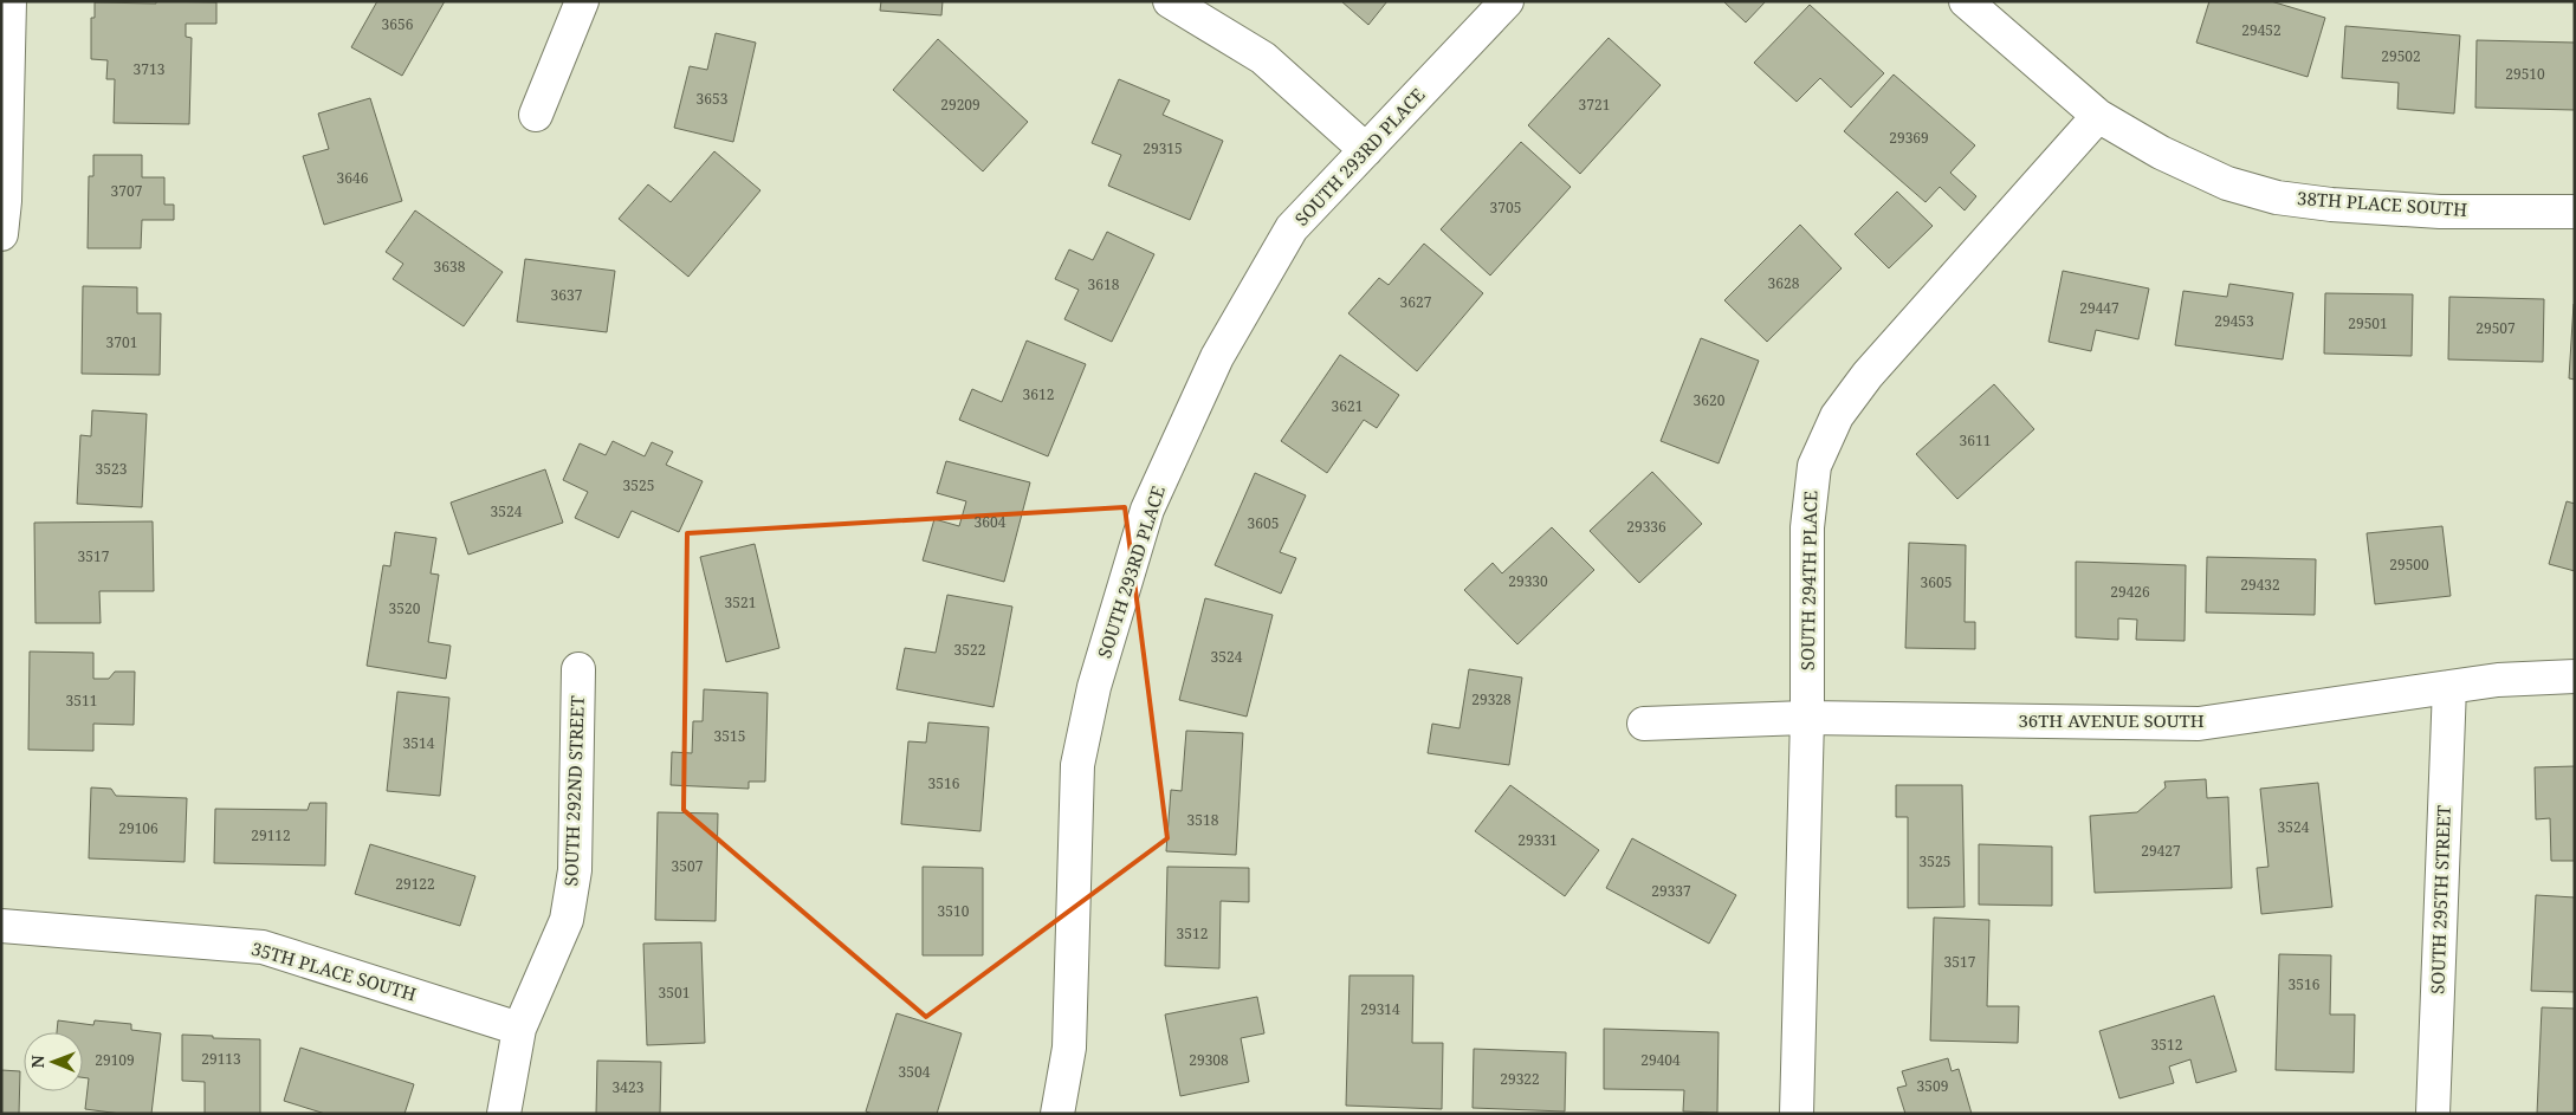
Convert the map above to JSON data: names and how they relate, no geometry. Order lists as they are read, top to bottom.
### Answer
{
  "streets": {
    "street": [
      "SOUTH 293RD PLACE",
      "38TH PLACE SOUTH",
      "SOUTH 294TH PLACE",
      "36TH AVENUE SOUTH",
      "SOUTH 292ND STREET",
      "SOUTH 295TH STREET",
      "35TH PLACE SOUTH"
    ]
  },
  "crossings": [
    ["38TH PLACE SOUTH", "SOUTH 294TH PLACE"],
    ["SOUTH 294TH PLACE", "36TH AVENUE SOUTH"],
    ["36TH AVENUE SOUTH", "SOUTH 295TH STREET"],
    ["SOUTH 292ND STREET", "35TH PLACE SOUTH"]
  ],
  "house_numbers": [
    "3656",
    "29452",
    "29502",
    "3713",
    "29510",
    "3653",
    "29209",
    "3721",
    "29369",
    "29315",
    "3646",
    "3707",
    "3705",
    "3638",
    "3628",
    "3618",
    "3637",
    "3627",
    "29447",
    "29453",
    "29501",
    "29507",
    "3701",
    "3612",
    "3620",
    "3621",
    "3611",
    "3523",
    "3525",
    "3524",
    "3604",
    "3605",
    "29336",
    "3517",
    "29500",
    "29330",
    "3605",
    "29432",
    "29426",
    "3521",
    "3520",
    "3522",
    "3524",
    "29328",
    "3511",
    "3515",
    "3514",
    "3516",
    "3518",
    "3524",
    "29106",
    "29112",
    "29331",
    "29427",
    "3525",
    "3507",
    "29122",
    "29337",
    "3510",
    "3512",
    "3517",
    "3516",
    "3501",
    "29314",
    "3512",
    "29113",
    "29109",
    "29308",
    "29404",
    "3504",
    "29322",
    "3509",
    "3423"
  ],
  "north": "left"
}
